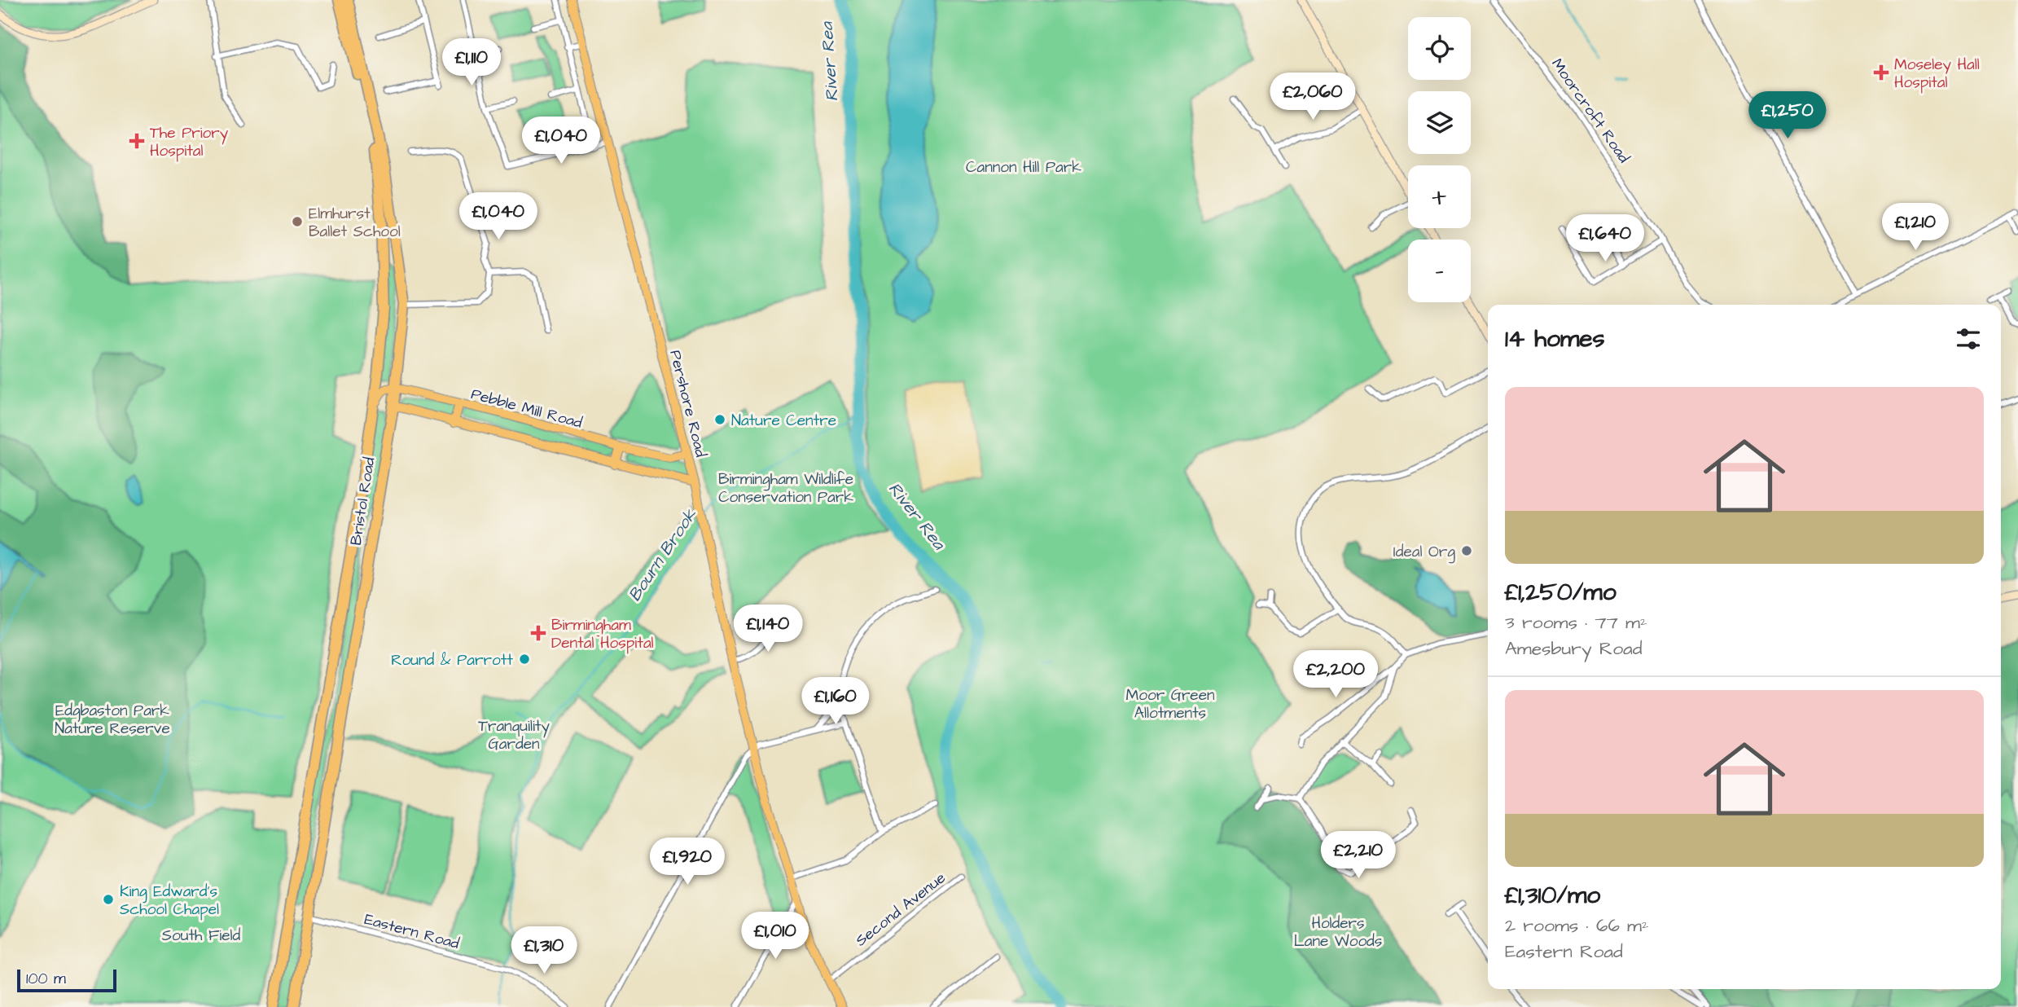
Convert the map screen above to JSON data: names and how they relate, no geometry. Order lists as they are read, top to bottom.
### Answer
{
  "streets": {
    "highway": ["Bristol Road"],
    "main road": ["Pershore Road", "Pebble Mill Road"],
    "street": ["Moorcroft Road", "Second Avenue", "Eastern Road"]
  },
  "crossings": [
    ["Pershore Road", "Pebble Mill Road"],
    ["Pershore Road", "Second Avenue"],
    ["Pebble Mill Road", "Bristol Road"],
    ["Bristol Road", "Eastern Road"]
  ],
  "water": ["River Rea", "Bourn Brook"],
  "parks": [
    "Cannon Hill Park",
    "Birmingham Wildlife Conservation Park",
    "Moor Green Allotments",
    "Edgbaston Park Nature Reserve",
    "Tranquility Garden",
    "Holders Lane Woods",
    "South Field"
  ],
  "places": {
    "health": ["Moseley Hall Hospital", "The Priory Hospital", "Birmingham Dental Hospital"],
    "other": [
      "Elmhurst Ballet School",
      "Nature Centre",
      "Ideal Org",
      "Round & Parrott",
      "King Edward's School Chapel"
    ]
  },
  "scale_bar": "100 m",
  "page": {
    "map_buttons": ["+", "−"],
    "price": [
      "£1,110",
      "£2,060",
      "£1,250",
      "£1,040",
      "£1,040",
      "£1,210",
      "£1,640",
      "£1,140",
      "£2,200",
      "£1,160",
      "£2,210",
      "£1,920",
      "£1,010",
      "£1,310"
    ],
    "heading": "14 homes",
    "list": [
      {
        "name": "£1,250/mo",
        "note": "3 rooms · 77 m² · Amesbury Road"
      },
      {
        "name": "£1,310/mo",
        "note": "2 rooms · 66 m² · Eastern Road"
      }
    ],
    "scale": "100 m"
  }
}
